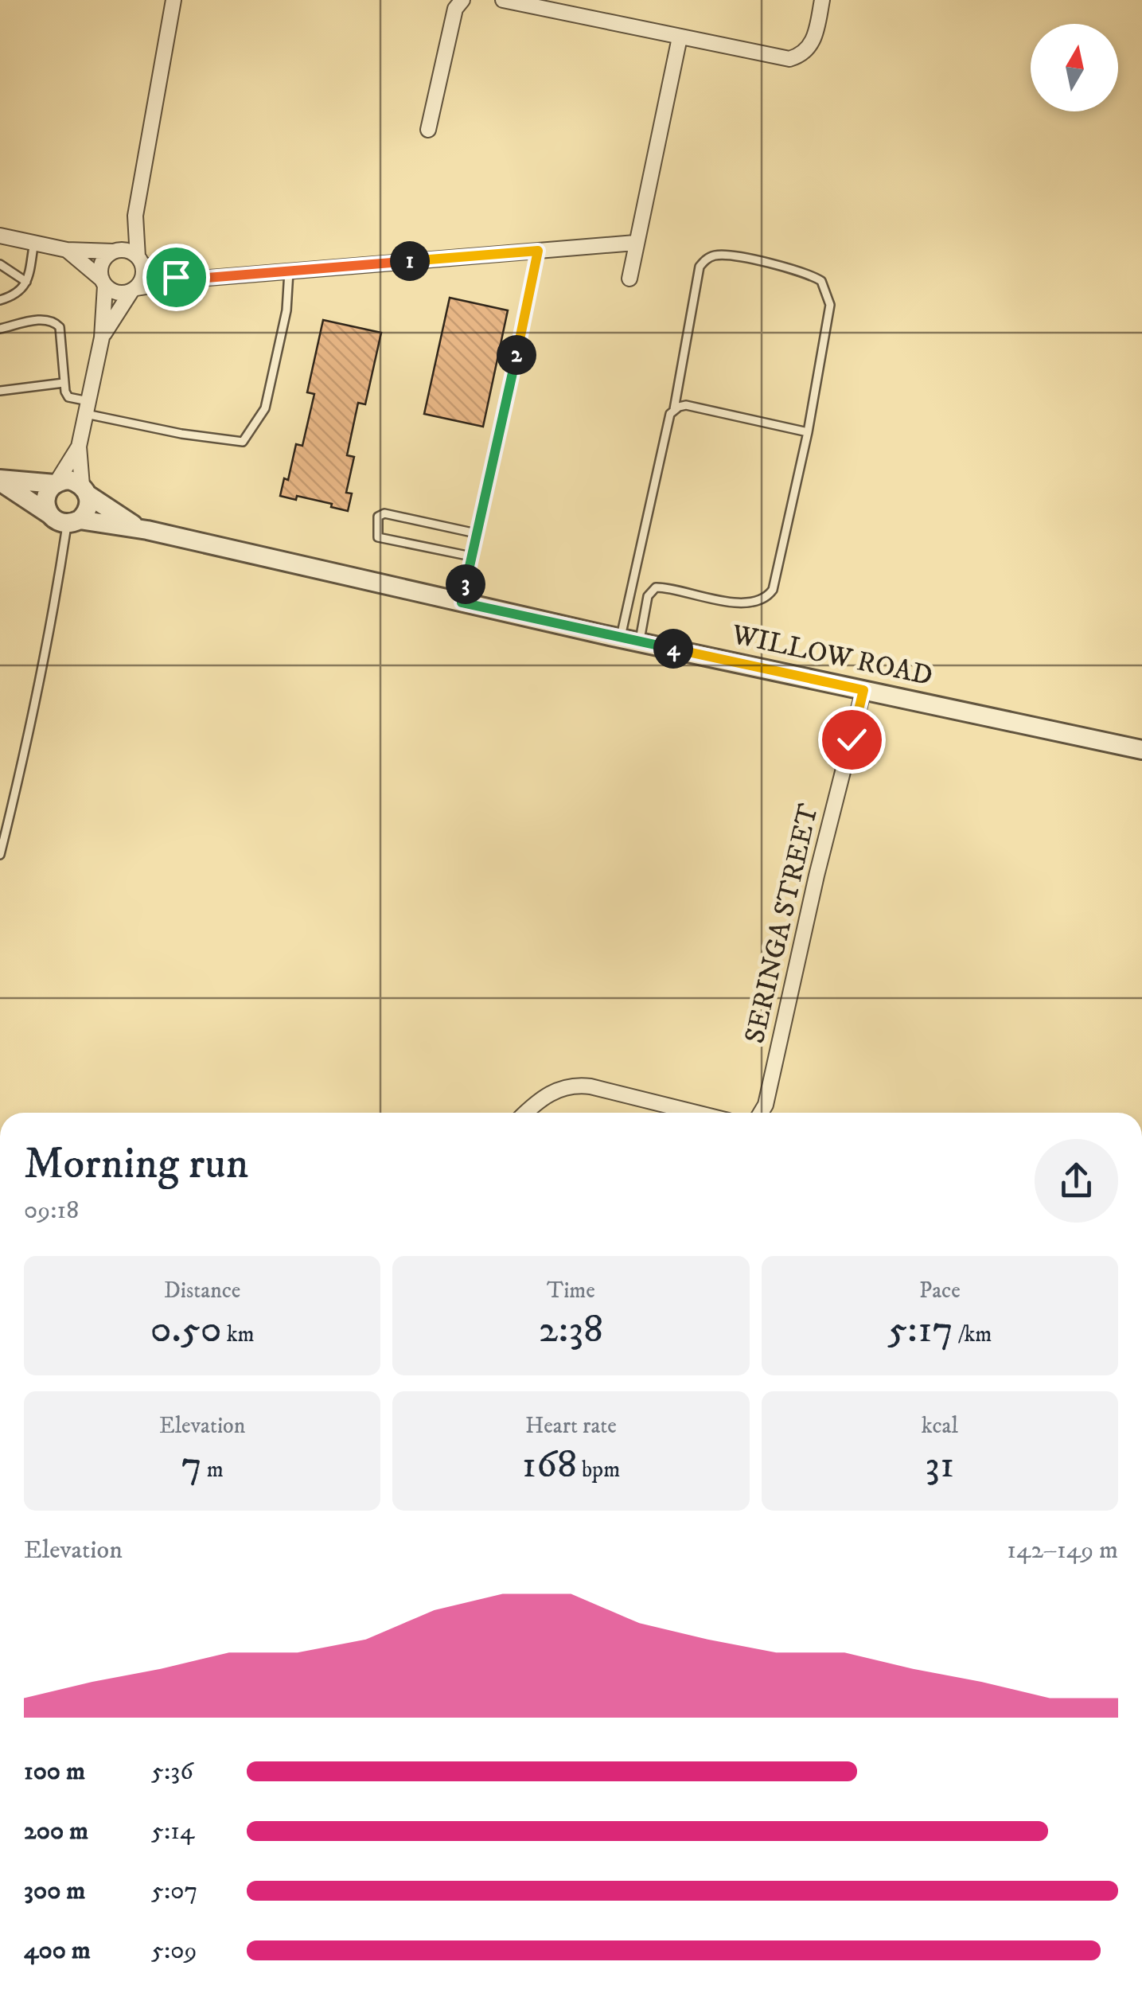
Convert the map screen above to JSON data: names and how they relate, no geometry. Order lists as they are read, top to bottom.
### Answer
{
  "streets": {
    "street": ["WILLOW ROAD", "SERINGA STREET"]
  },
  "crossings": [
    ["WILLOW ROAD", "SERINGA STREET"]
  ],
  "north": "top",
  "page": {
    "pins": [
      "1",
      "2",
      "3",
      "4"
    ],
    "heading": ["Morning run", "09:18"],
    "stats": [
      ["Distance", "0.50 km"],
      ["Time", "2:38"],
      ["Pace", "5:17 /km"],
      ["Elevation", "7 m"],
      ["Heart rate", "168 bpm"],
      ["kcal", "31"]
    ],
    "chart": ["Elevation", "142–149 m"],
    "list": [
      {
        "name": "100 m",
        "note": "5:36"
      },
      {
        "name": "200 m",
        "note": "5:14"
      },
      {
        "name": "300 m",
        "note": "5:07"
      },
      {
        "name": "400 m",
        "note": "5:09"
      }
    ]
  }
}
